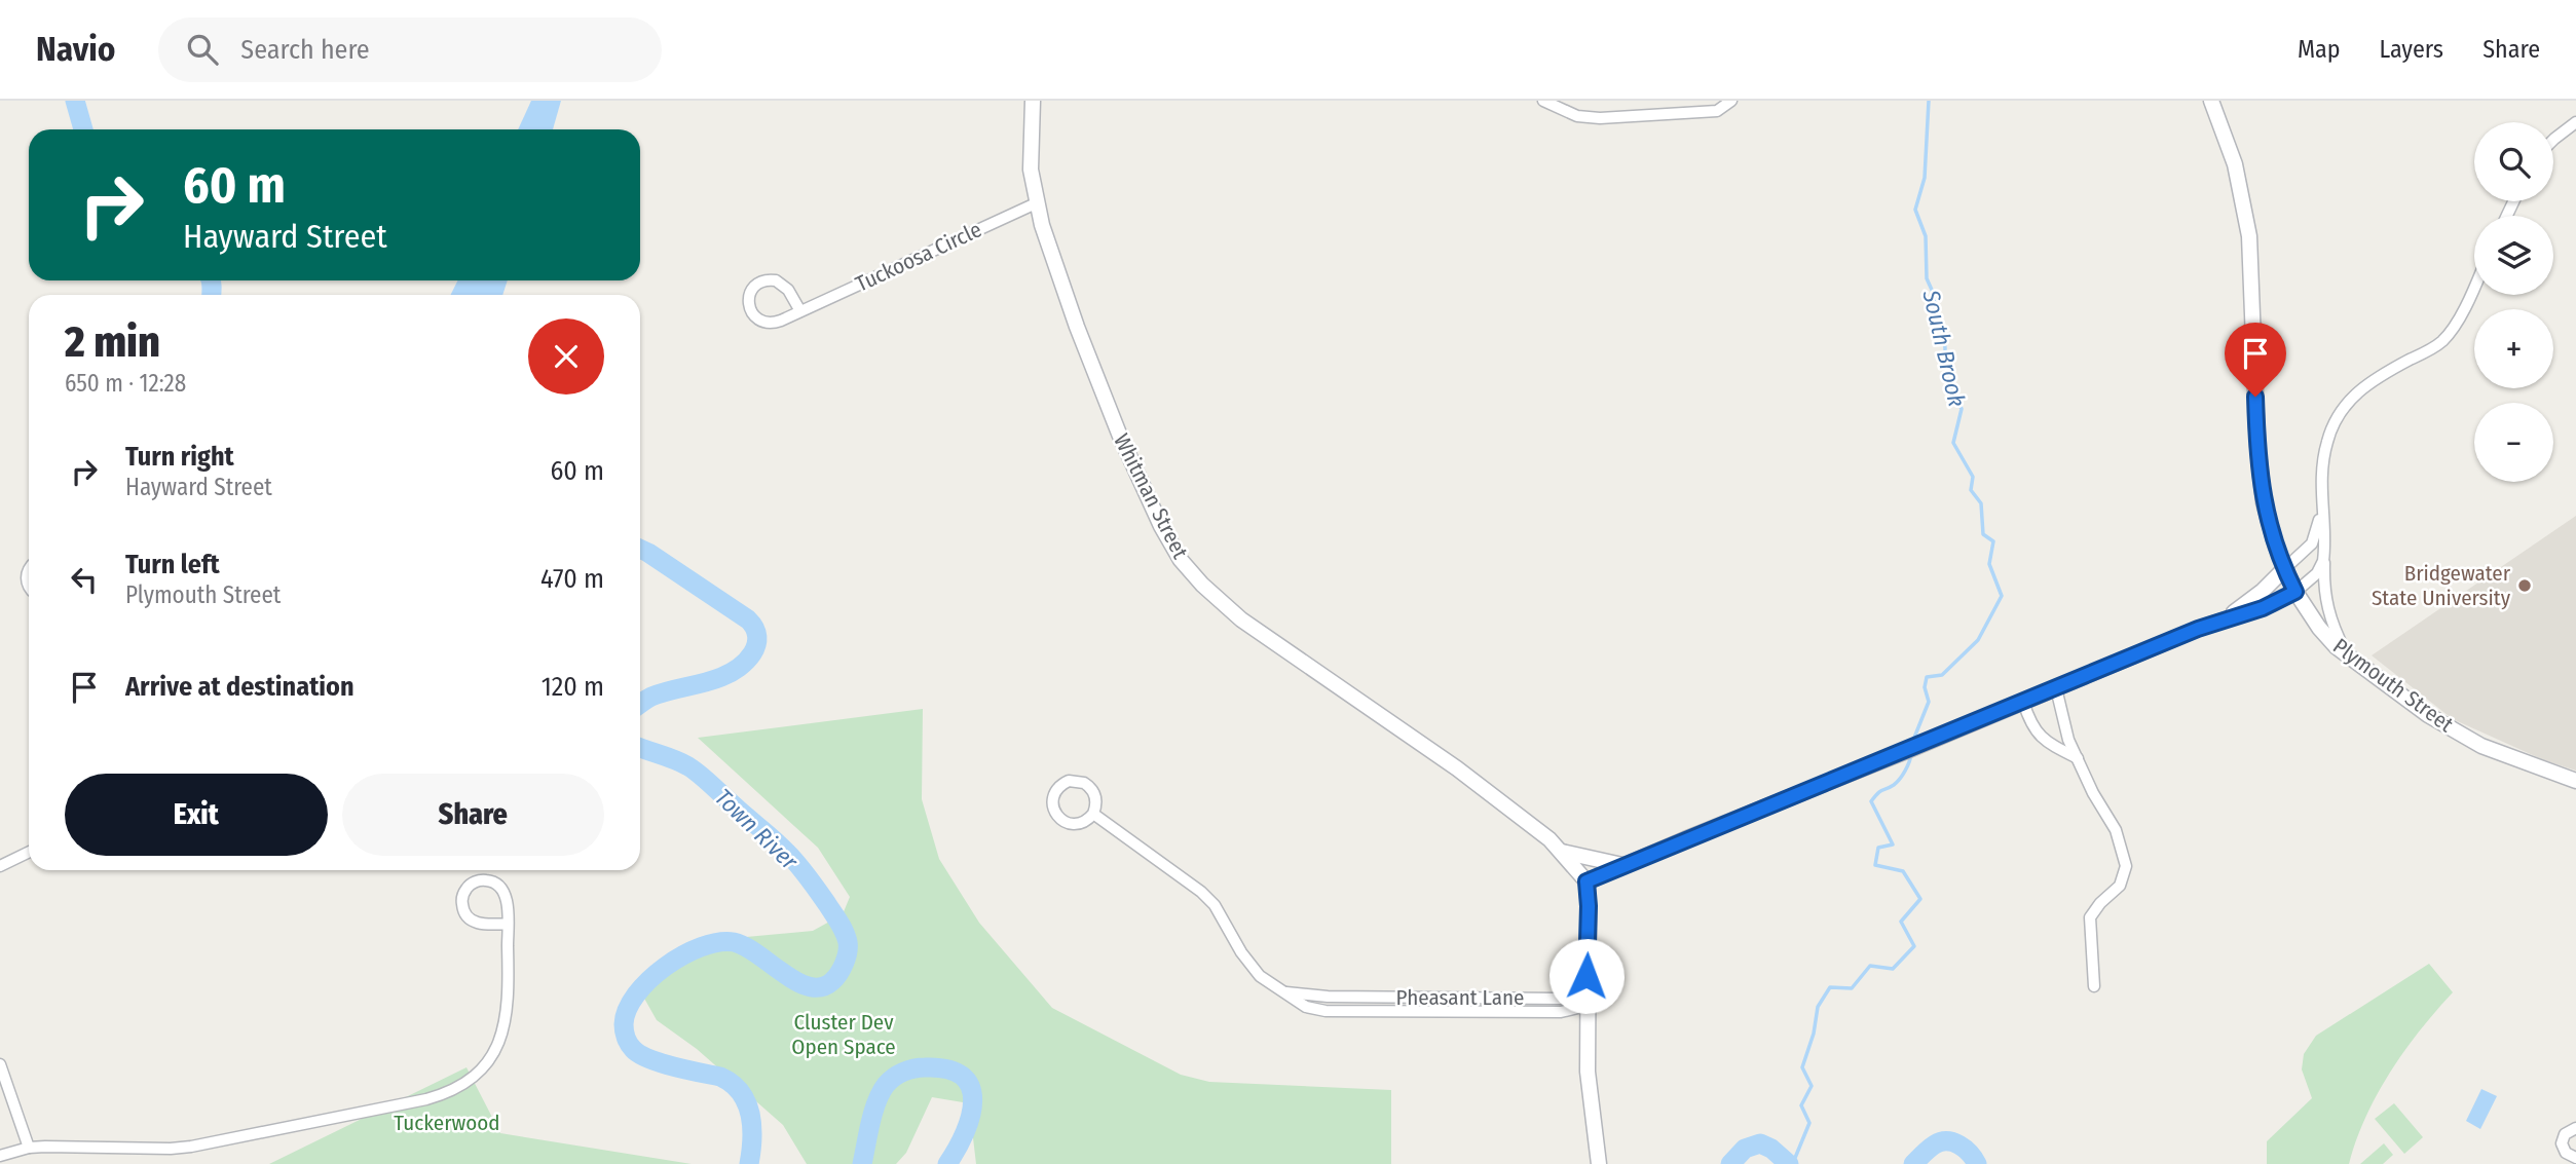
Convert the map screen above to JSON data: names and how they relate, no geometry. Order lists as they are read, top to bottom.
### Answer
{
  "streets": {
    "street": [
      "Tuckoosa Circle",
      "Whitman Street",
      "Plymouth Street",
      "Pheasant Lane"
    ]
  },
  "crossings": [
    ["Tuckoosa Circle", "Whitman Street"]
  ],
  "water": ["South Brook", "Town River"],
  "parks": ["Cluster Dev Open Space", "Tuckerwood"],
  "places": ["Bridgewater State University"],
  "page": {
    "header": "Navio",
    "search": "Search here",
    "nav": ["Map", "Layers", "Share"],
    "map_buttons": ["+", "−"],
    "turn": ["60 m", "Hayward Street"],
    "heading": ["2 min", "650 m · 12:28"],
    "list": [
      {
        "name": "Turn right",
        "note": "Hayward Street",
        "value": "60 m"
      },
      {
        "name": "Turn left",
        "note": "Plymouth Street",
        "value": "470 m"
      },
      {
        "name": "Arrive at destination",
        "value": "120 m"
      }
    ],
    "buttons": ["Exit", "Share"]
  }
}
